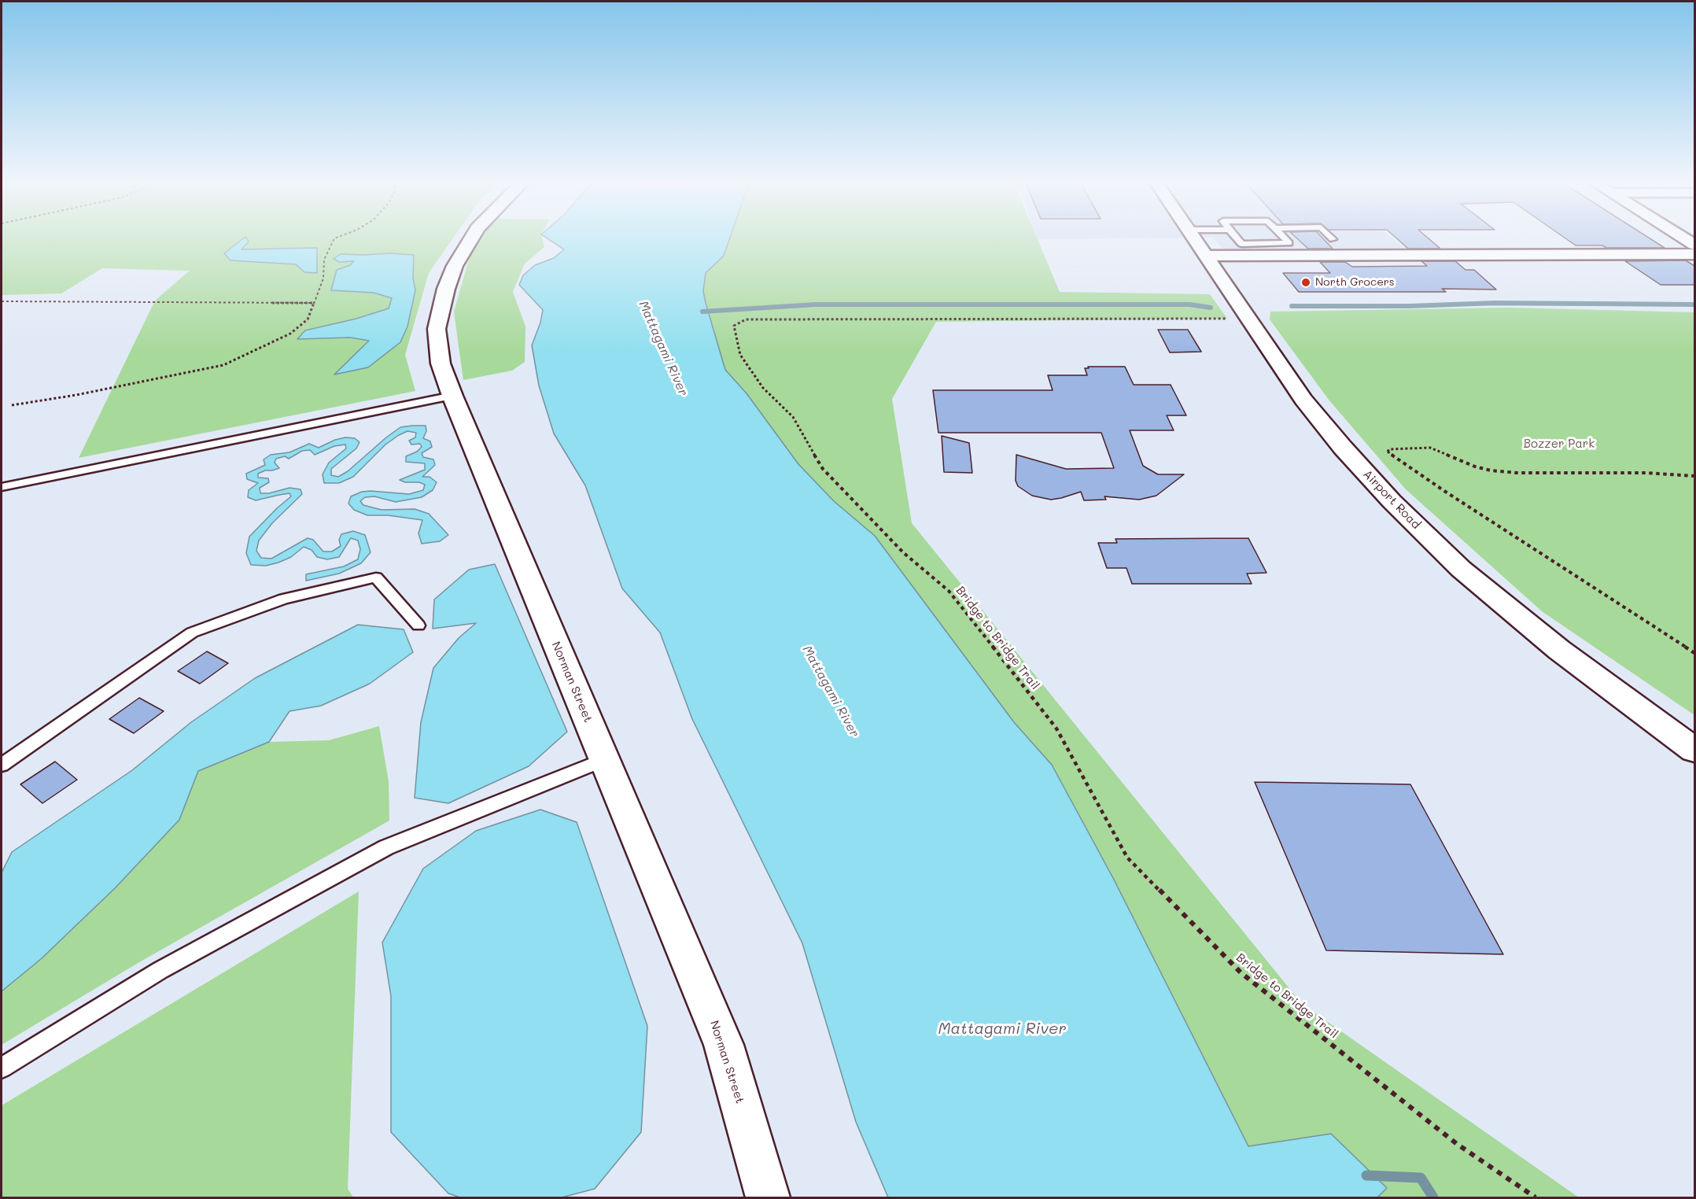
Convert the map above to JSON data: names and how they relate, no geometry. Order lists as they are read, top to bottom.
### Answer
{
  "streets": {
    "street": ["Airport Road", "Norman Street"],
    "path": ["Bridge to Bridge Trail"]
  },
  "crossings": [
    ["Airport Road", "Bridge to Bridge Trail"]
  ],
  "water": ["Mattagami River"],
  "parks": ["Bozzer Park"],
  "places": ["North Grocers"]
}
